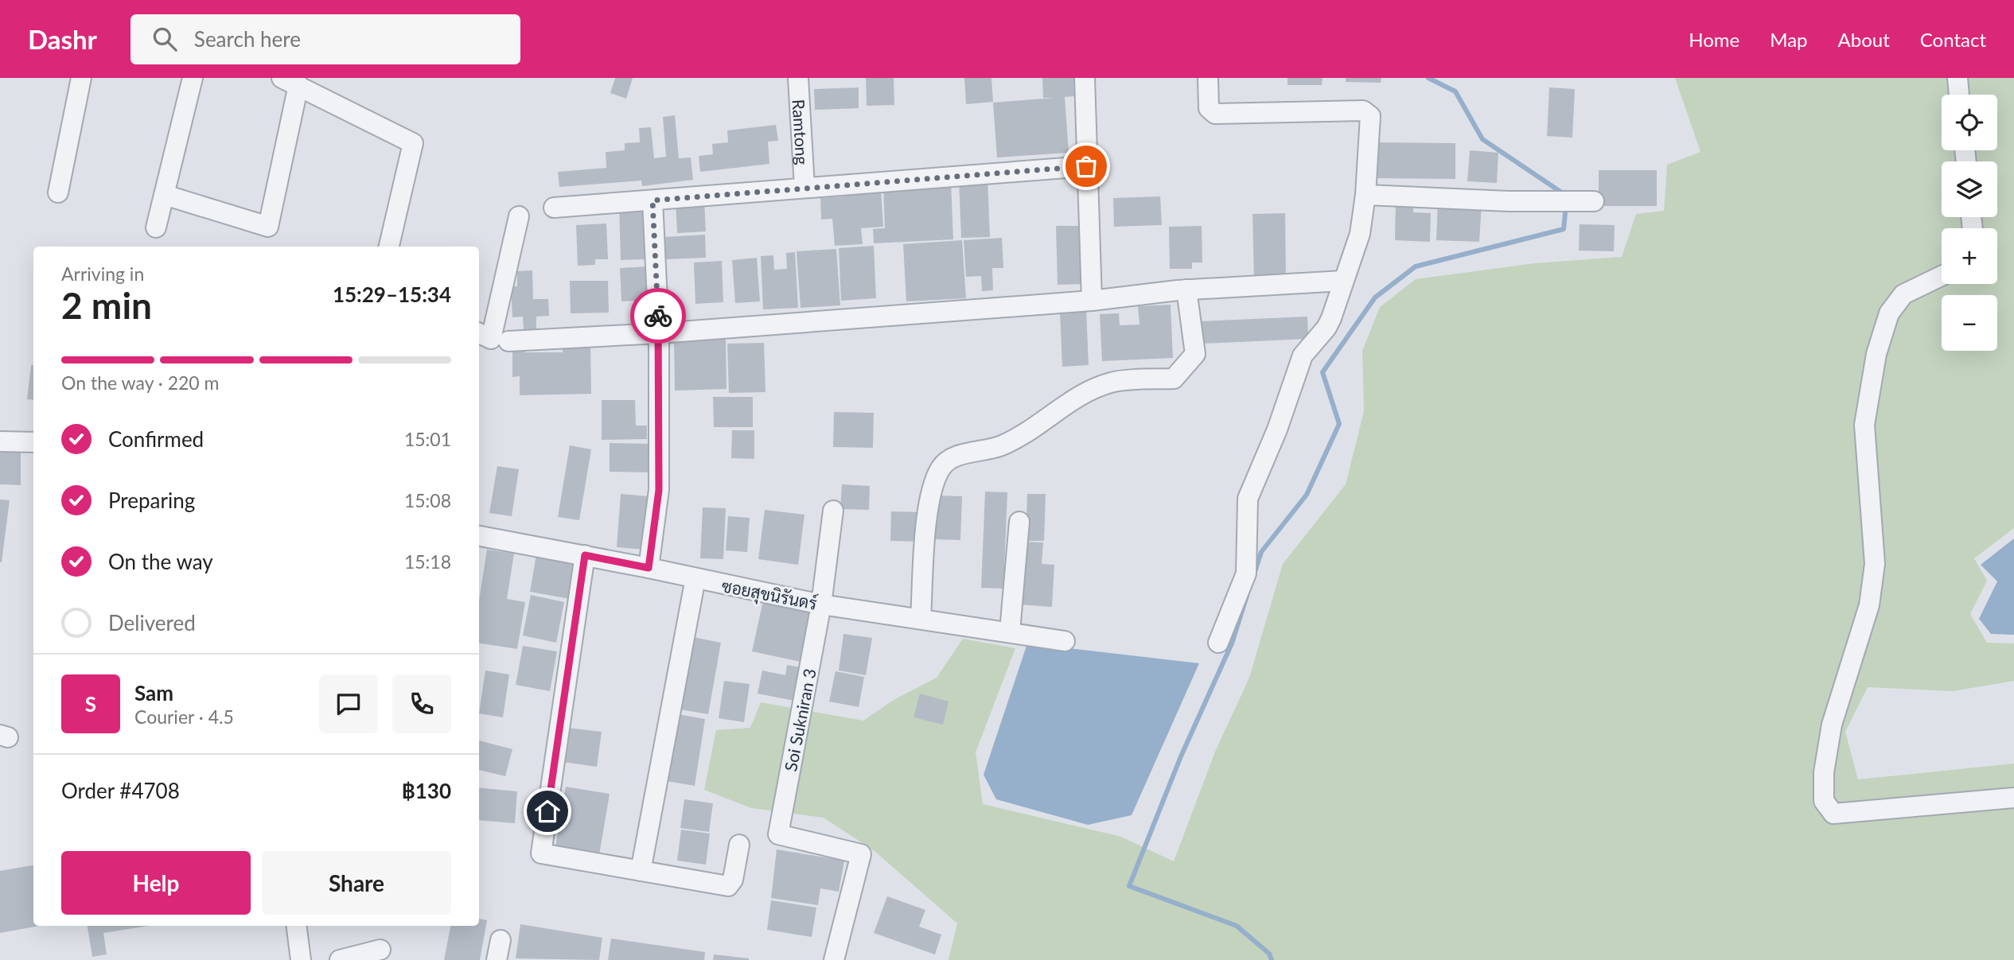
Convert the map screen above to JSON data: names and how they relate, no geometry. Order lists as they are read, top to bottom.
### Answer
{
  "streets": {
    "street": ["Ramtong", "ซอยสุขนิรันดร์", "Soi Sukniran 3"]
  },
  "crossings": [
    ["ซอยสุขนิรันดร์", "Soi Sukniran 3"]
  ],
  "page": {
    "header": "Dashr",
    "search": "Search here",
    "nav": [
      "Home",
      "Map",
      "About",
      "Contact"
    ],
    "map_buttons": ["+", "−"],
    "heading": ["2 min", "Arriving in", "15:29–15:34"],
    "panel": [
      "Sam",
      "Courier · 4.5",
      "Order #4708",
      "฿130"
    ],
    "bar": "On the way · 220 m",
    "list": [
      ["Confirmed", "15:01"],
      ["Preparing", "15:08"],
      ["On the way", "15:18"],
      "Delivered"
    ],
    "round": "S",
    "buttons": ["Help", "Share"]
  }
}
